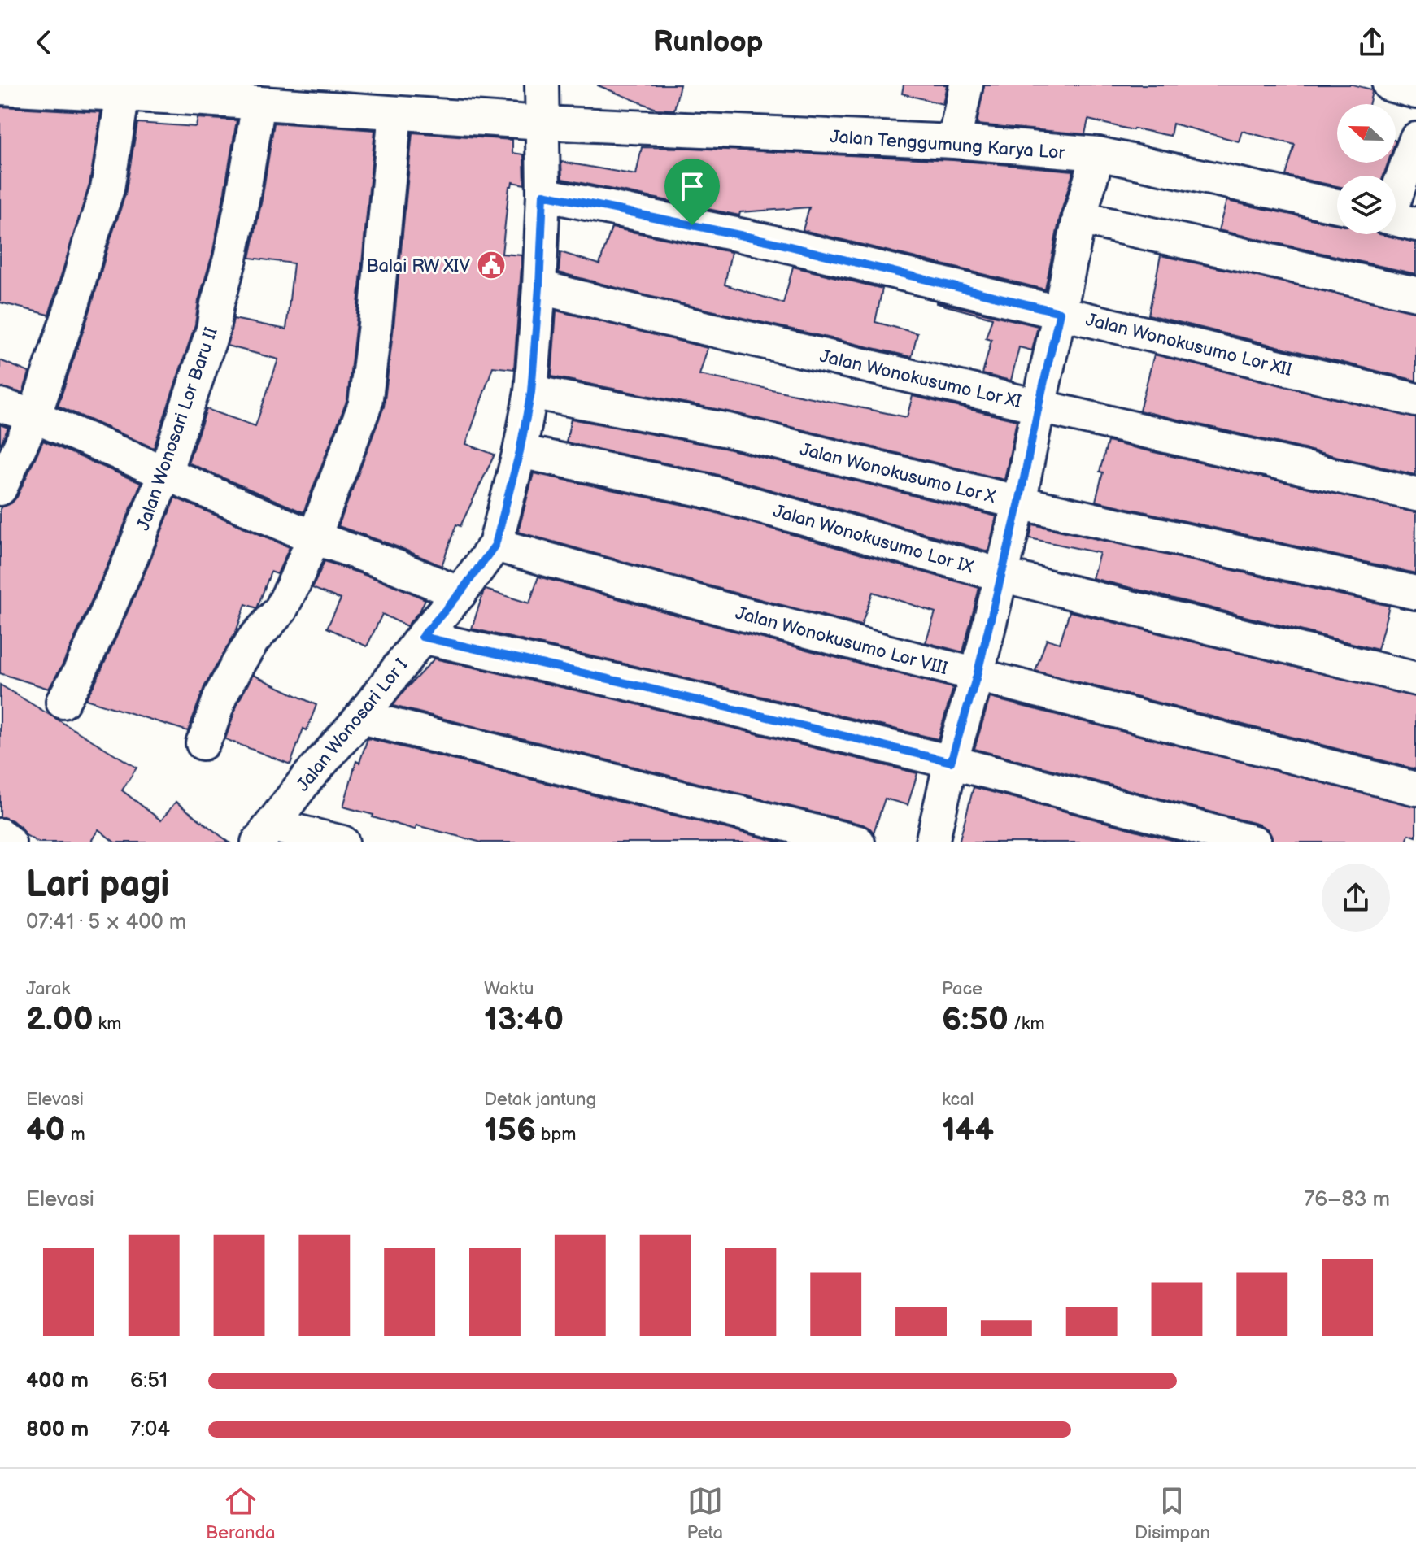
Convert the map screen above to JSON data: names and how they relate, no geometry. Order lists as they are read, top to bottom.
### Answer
{
  "streets": {
    "street": [
      "Jalan Tenggumung Karya Lor",
      "Jalan Wonokusumo Lor XII",
      "Jalan Wonokusumo Lor XI",
      "Jalan Wonosari Lor Baru II",
      "Jalan Wonokusumo Lor X",
      "Jalan Wonokusumo Lor IX",
      "Jalan Wonokusumo Lor VIII",
      "Jalan Wonosari Lor I"
    ]
  },
  "crossings": [
    ["Jalan Tenggumung Karya Lor", "Jalan Wonosari Lor Baru II"],
    ["Jalan Tenggumung Karya Lor", "Jalan Wonosari Lor I"],
    ["Jalan Wonokusumo Lor XII", "Jalan Wonosari Lor I"],
    ["Jalan Wonokusumo Lor XI", "Jalan Wonosari Lor I"],
    ["Jalan Wonokusumo Lor X", "Jalan Wonosari Lor I"],
    ["Jalan Wonokusumo Lor IX", "Jalan Wonosari Lor I"],
    ["Jalan Wonokusumo Lor VIII", "Jalan Wonosari Lor I"]
  ],
  "places": {
    "public building": ["Balai RW XIV"]
  },
  "north": "left",
  "page": {
    "header": "Runloop",
    "heading": ["Lari pagi", "07:41 · 5 × 400 m"],
    "stats": [
      ["Jarak", "2.00 km"],
      ["Waktu", "13:40"],
      ["Pace", "6:50 /km"],
      ["Elevasi", "40 m"],
      ["Detak jantung", "156 bpm"],
      ["kcal", "144"]
    ],
    "chart": ["Elevasi", "76–83 m"],
    "list": [
      {
        "name": "400 m",
        "note": "6:51"
      },
      {
        "name": "800 m",
        "note": "7:04"
      }
    ],
    "tabs": ["Beranda", "Peta", "Disimpan"]
  }
}
